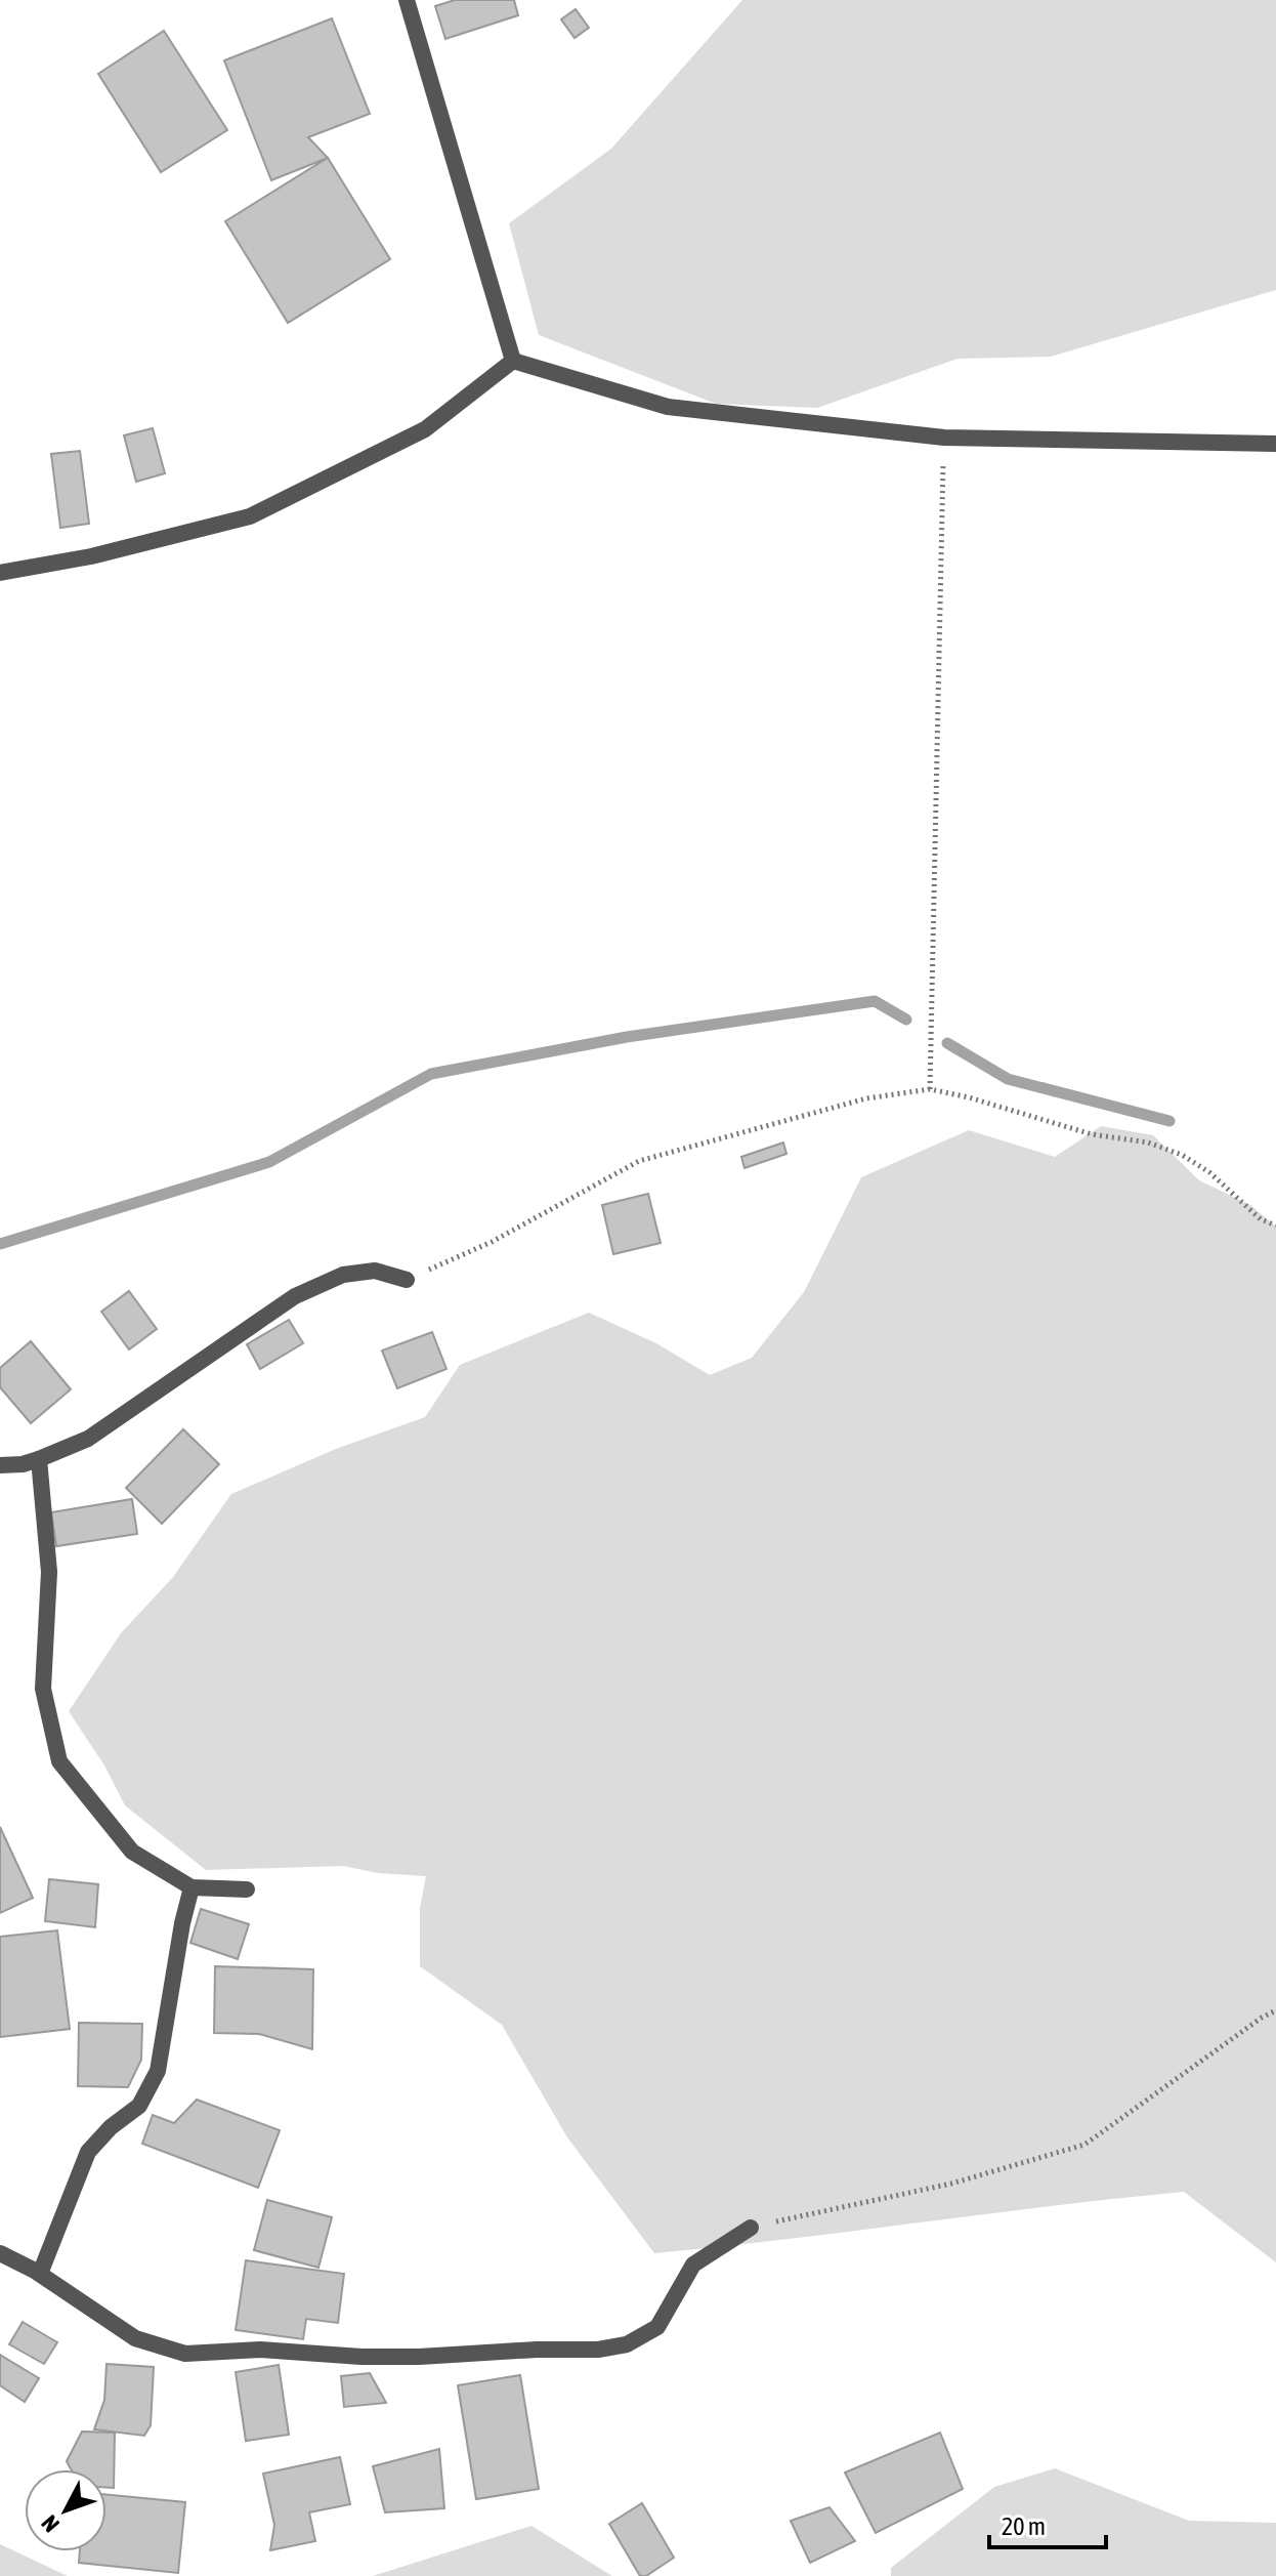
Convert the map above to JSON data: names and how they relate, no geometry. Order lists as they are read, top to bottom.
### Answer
{
  "scale_bar": "20 m",
  "north": "bottom left"
}
